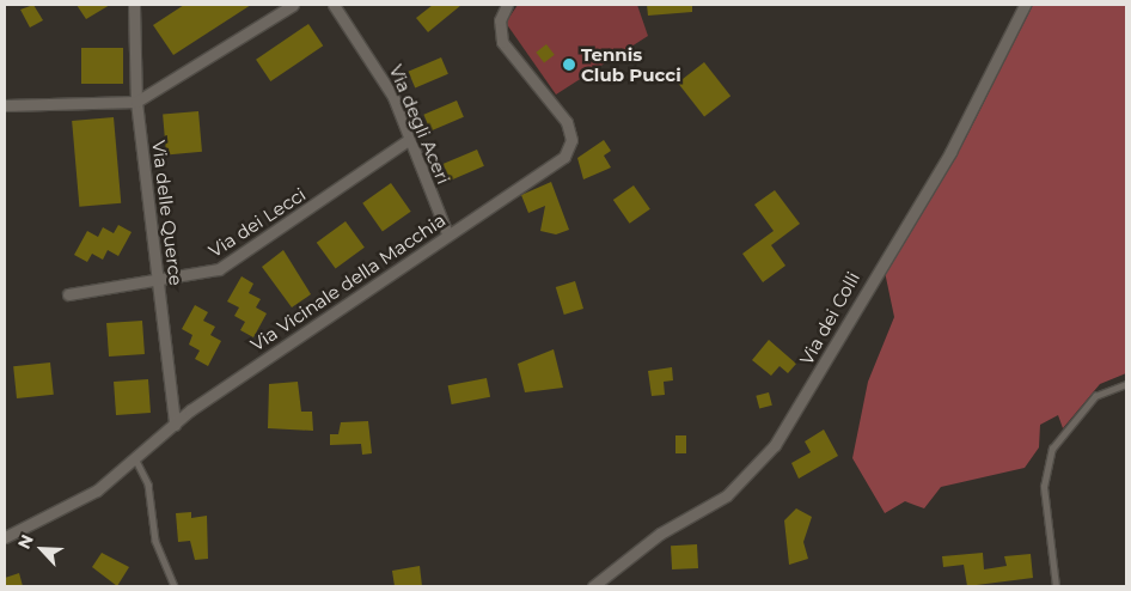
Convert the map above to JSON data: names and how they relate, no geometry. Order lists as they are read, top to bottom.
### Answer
{
  "streets": {
    "street": [
      "Via degli Aceri",
      "Via delle Querce",
      "Via dei Lecci",
      "Via Vicinale della Macchia",
      "Via dei Colli"
    ]
  },
  "crossings": [
    ["Via degli Aceri", "Via dei Lecci"],
    ["Via degli Aceri", "Via Vicinale della Macchia"],
    ["Via delle Querce", "Via dei Lecci"],
    ["Via delle Querce", "Via Vicinale della Macchia"]
  ],
  "places": ["Tennis Club Pucci"],
  "north": "top left"
}
